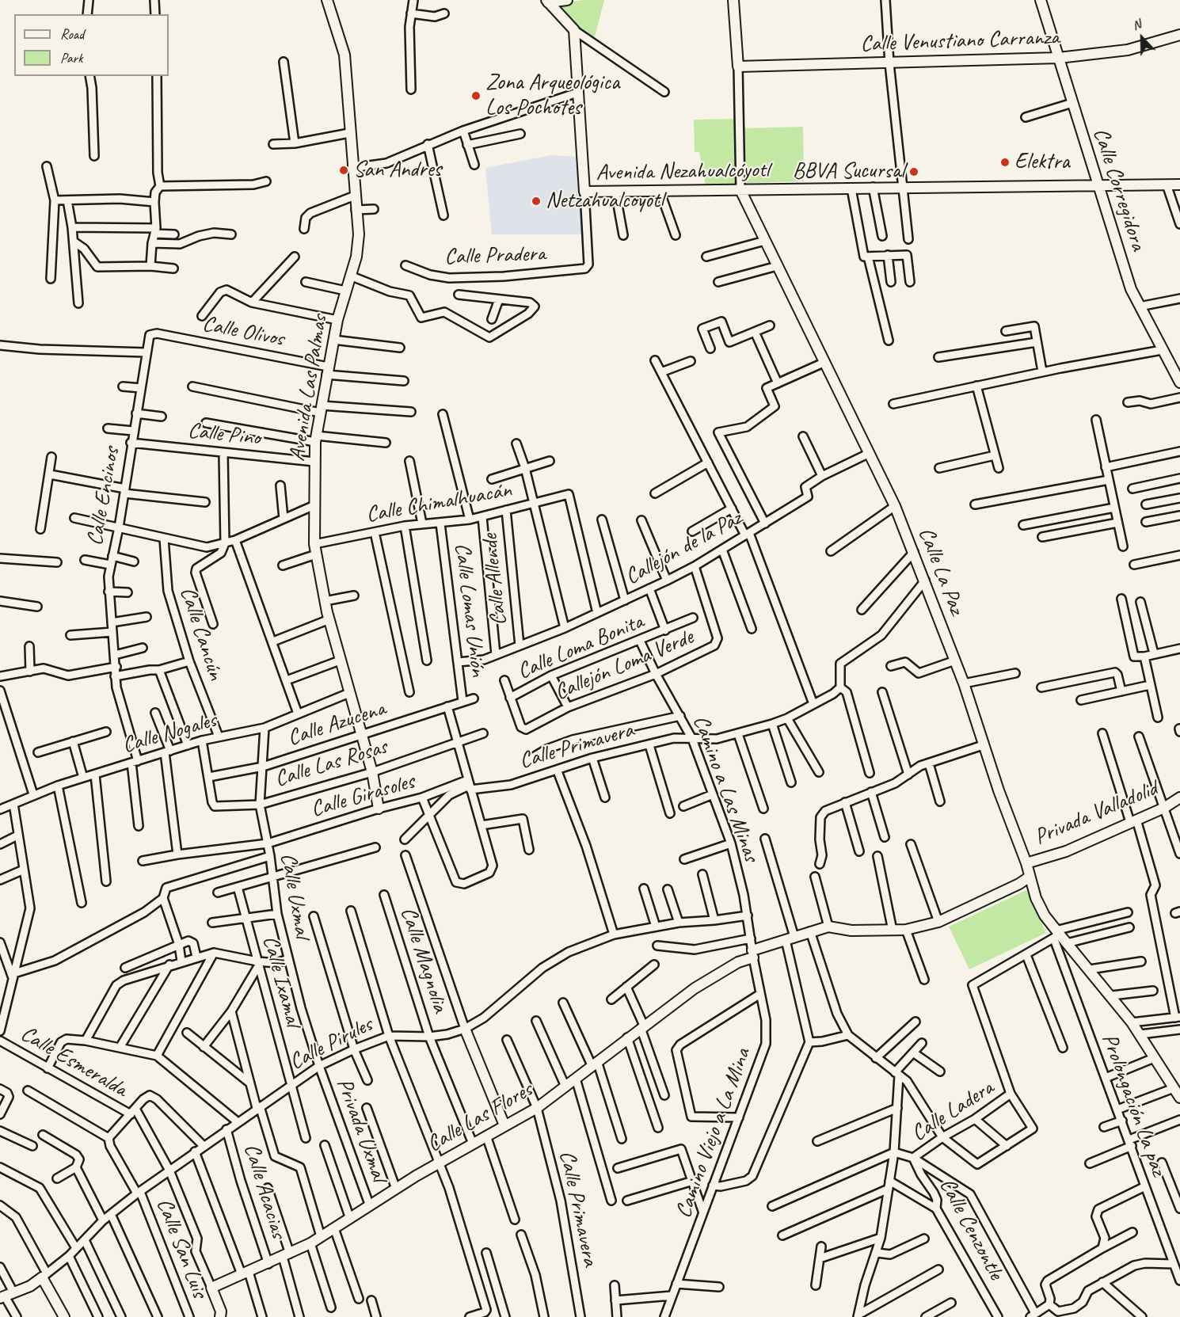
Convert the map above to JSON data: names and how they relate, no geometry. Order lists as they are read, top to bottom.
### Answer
{
  "streets": {
    "main road": [
      "Calle Venustiano Carranza",
      "Avenida Nezahualcóyotl",
      "Calle Corregidora",
      "Avenida Las Palmas",
      "Calle La Paz",
      "Privada Valladolid",
      "Calle Pirules",
      "Calle Las Flores"
    ],
    "street": [
      "Calle Pradera",
      "Calle Olivos",
      "Calle Pino",
      "Calle Encinos",
      "Calle Chimalhuacán",
      "Callejón de la Paz",
      "Calle Allende",
      "Calle Lomas Unión",
      "Calle Cancún",
      "Calle Loma Bonita",
      "Callejón Loma Verde",
      "Calle Azucena",
      "Calle Nogales",
      "Calle Primavera",
      "Calle Las Rosas",
      "Camino a Las Minas",
      "Calle Girasoles",
      "Calle Uxmal",
      "Calle Magnolia",
      "Calle Ixamal",
      "Calle Esmeralda",
      "Prolongación La paz",
      "Calle Ladera",
      "Privada Uxmal",
      "Camino Viejo a La Mina",
      "Calle Acacias",
      "Calle Cenzontle",
      "Calle San Luis"
    ]
  },
  "crossings": [
    ["Calle Venustiano Carranza", "Calle Corregidora"],
    ["Avenida Nezahualcóyotl", "Calle Corregidora"],
    ["Avenida Nezahualcóyotl", "Calle Pradera"],
    ["Avenida Nezahualcóyotl", "Calle La Paz"],
    ["Calle Olivos", "Avenida Las Palmas"],
    ["Calle Olivos", "Calle Encinos"],
    ["Avenida Las Palmas", "Calle Pino"],
    ["Avenida Las Palmas", "Calle Chimalhuacán"],
    ["Avenida Las Palmas", "Calle Azucena"],
    ["Avenida Las Palmas", "Calle Nogales"],
    ["Avenida Las Palmas", "Calle Las Rosas"],
    ["Avenida Las Palmas", "Calle Girasoles"],
    ["Calle Pino", "Calle Encinos"],
    ["Calle Encinos", "Calle Nogales"],
    ["Calle Chimalhuacán", "Callejón de la Paz"],
    ["Calle Chimalhuacán", "Calle Allende"],
    ["Calle Chimalhuacán", "Calle Lomas Unión"],
    ["Callejón de la Paz", "Calle La Paz"],
    ["Callejón de la Paz", "Calle Allende"],
    ["Callejón de la Paz", "Calle Lomas Unión"],
    ["Callejón de la Paz", "Callejón Loma Verde"],
    ["Calle La Paz", "Privada Valladolid"],
    ["Calle La Paz", "Prolongación La paz"],
    ["Calle La Paz", "Calle Las Flores"],
    ["Calle Lomas Unión", "Calle Azucena"],
    ["Calle Cancún", "Calle Nogales"],
    ["Calle Loma Bonita", "Callejón Loma Verde"],
    ["Calle Loma Bonita", "Camino a Las Minas"],
    ["Callejón Loma Verde", "Camino a Las Minas"],
    ["Calle Azucena", "Calle Las Rosas"],
    ["Calle Azucena", "Calle Uxmal"],
    ["Calle Nogales", "Calle Uxmal"],
    ["Calle Primavera", "Camino a Las Minas"],
    ["Calle Primavera", "Calle Girasoles"],
    ["Calle Primavera", "Calle Las Flores"],
    ["Calle Las Rosas", "Calle Uxmal"],
    ["Camino a Las Minas", "Calle Pirules"],
    ["Camino a Las Minas", "Calle Las Flores"],
    ["Camino a Las Minas", "Camino Viejo a La Mina"],
    ["Calle Girasoles", "Calle Uxmal"],
    ["Calle Uxmal", "Calle Pirules"],
    ["Calle Uxmal", "Privada Uxmal"],
    ["Calle Magnolia", "Calle Pirules"],
    ["Calle Magnolia", "Calle Las Flores"],
    ["Calle Ixamal", "Calle Pirules"],
    ["Calle Pirules", "Calle Esmeralda"],
    ["Calle Pirules", "Privada Uxmal"],
    ["Calle Pirules", "Calle Acacias"],
    ["Calle Pirules", "Calle San Luis"],
    ["Calle Ladera", "Calle Cenzontle"],
    ["Calle Las Flores", "Privada Uxmal"],
    ["Calle Las Flores", "Camino Viejo a La Mina"],
    ["Calle Las Flores", "Calle Acacias"]
  ],
  "places": [
    "Zona Arqueológica Los Pochotes",
    "Elektra",
    "San Andres",
    "BBVA Sucursal",
    "Netzahualcoyotl"
  ],
  "legend": ["Road", "Park"],
  "north": "top"
}
